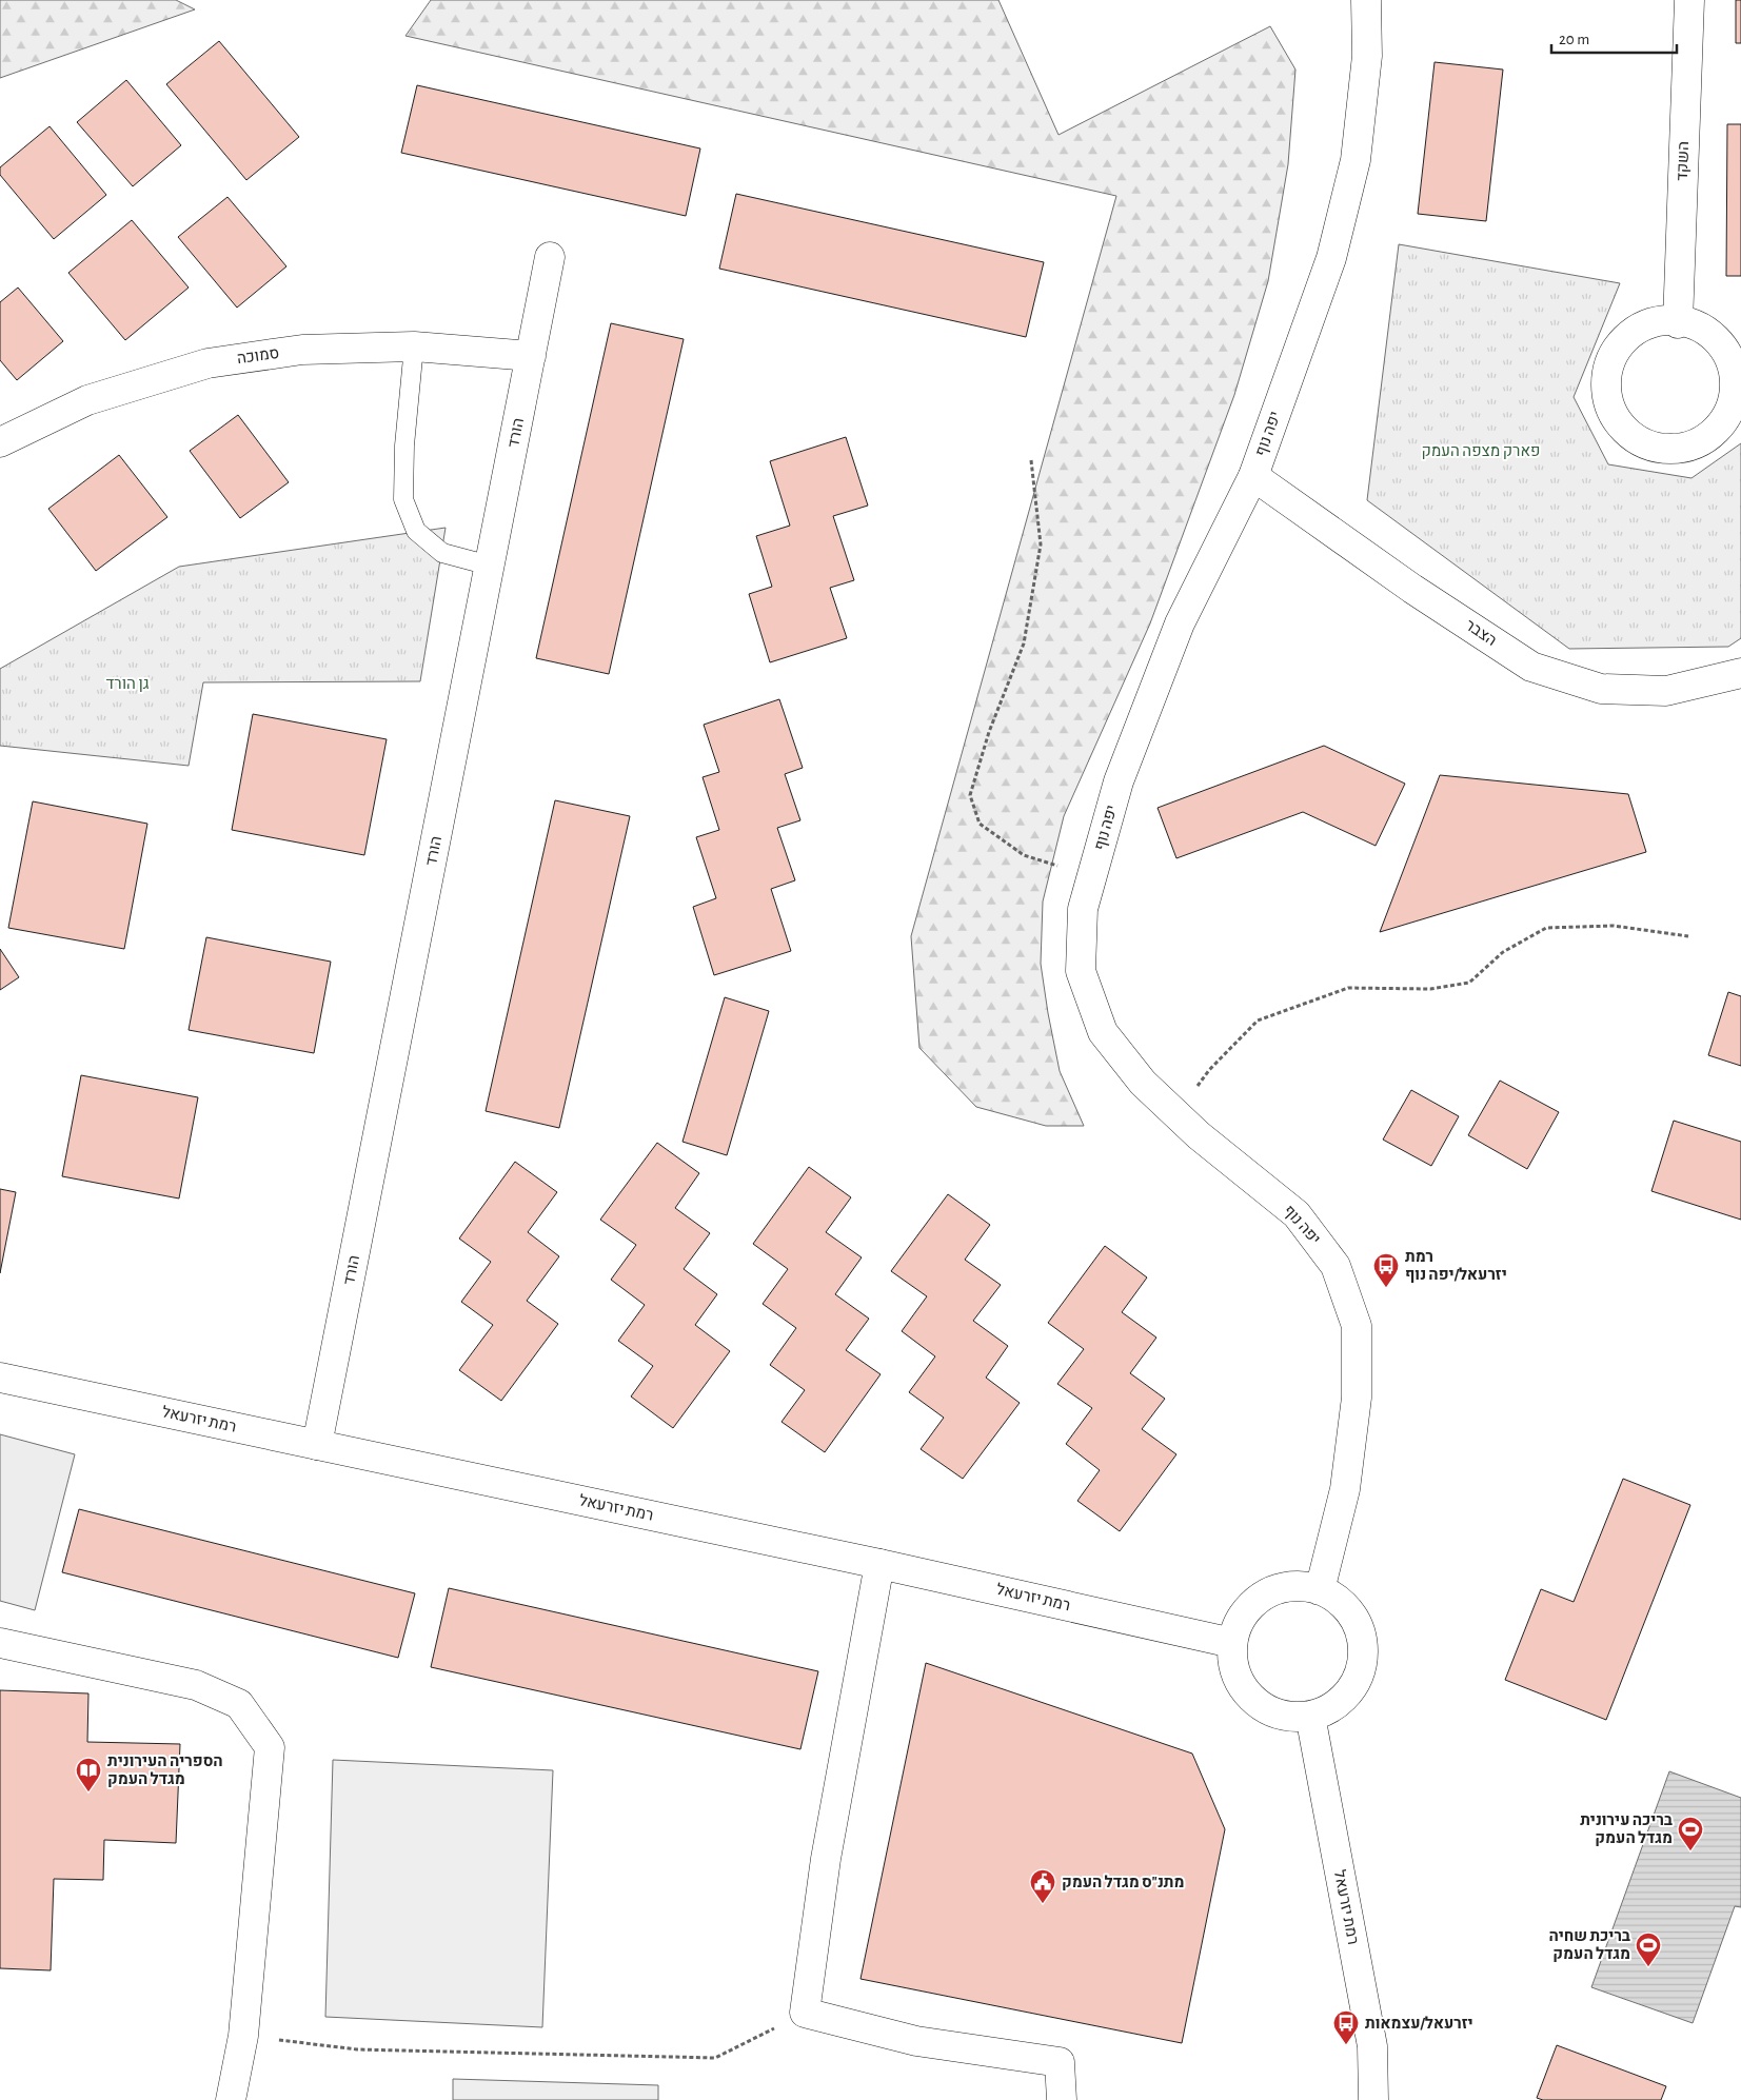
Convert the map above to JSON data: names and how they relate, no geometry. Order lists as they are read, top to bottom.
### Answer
{
  "streets": {
    "street": [
      "השקד",
      "סמוכה",
      "הורד",
      "יפה נוף",
      "הצבר",
      "רמת יזרעאל"
    ]
  },
  "crossings": [
    ["סמוכה", "הורד"],
    ["הורד", "רמת יזרעאל"],
    ["יפה נוף", "הצבר"],
    ["יפה נוף", "רמת יזרעאל"]
  ],
  "parks": ["פארק מצפה העמק", "גן הורד"],
  "places": {
    "bus stop": ["רמת יזרעאל/יפה נוף", "יזרעאל/עצמאות"],
    "library": ["הספריה העירונית מגדל העמק"],
    "sports": ["בריכה עירונית מגדל העמק", "בריכת שחיה מגדל העמק"],
    "public building": ["מתנ\"ס מגדל העמק"]
  },
  "scale_bar": "20 m"
}
